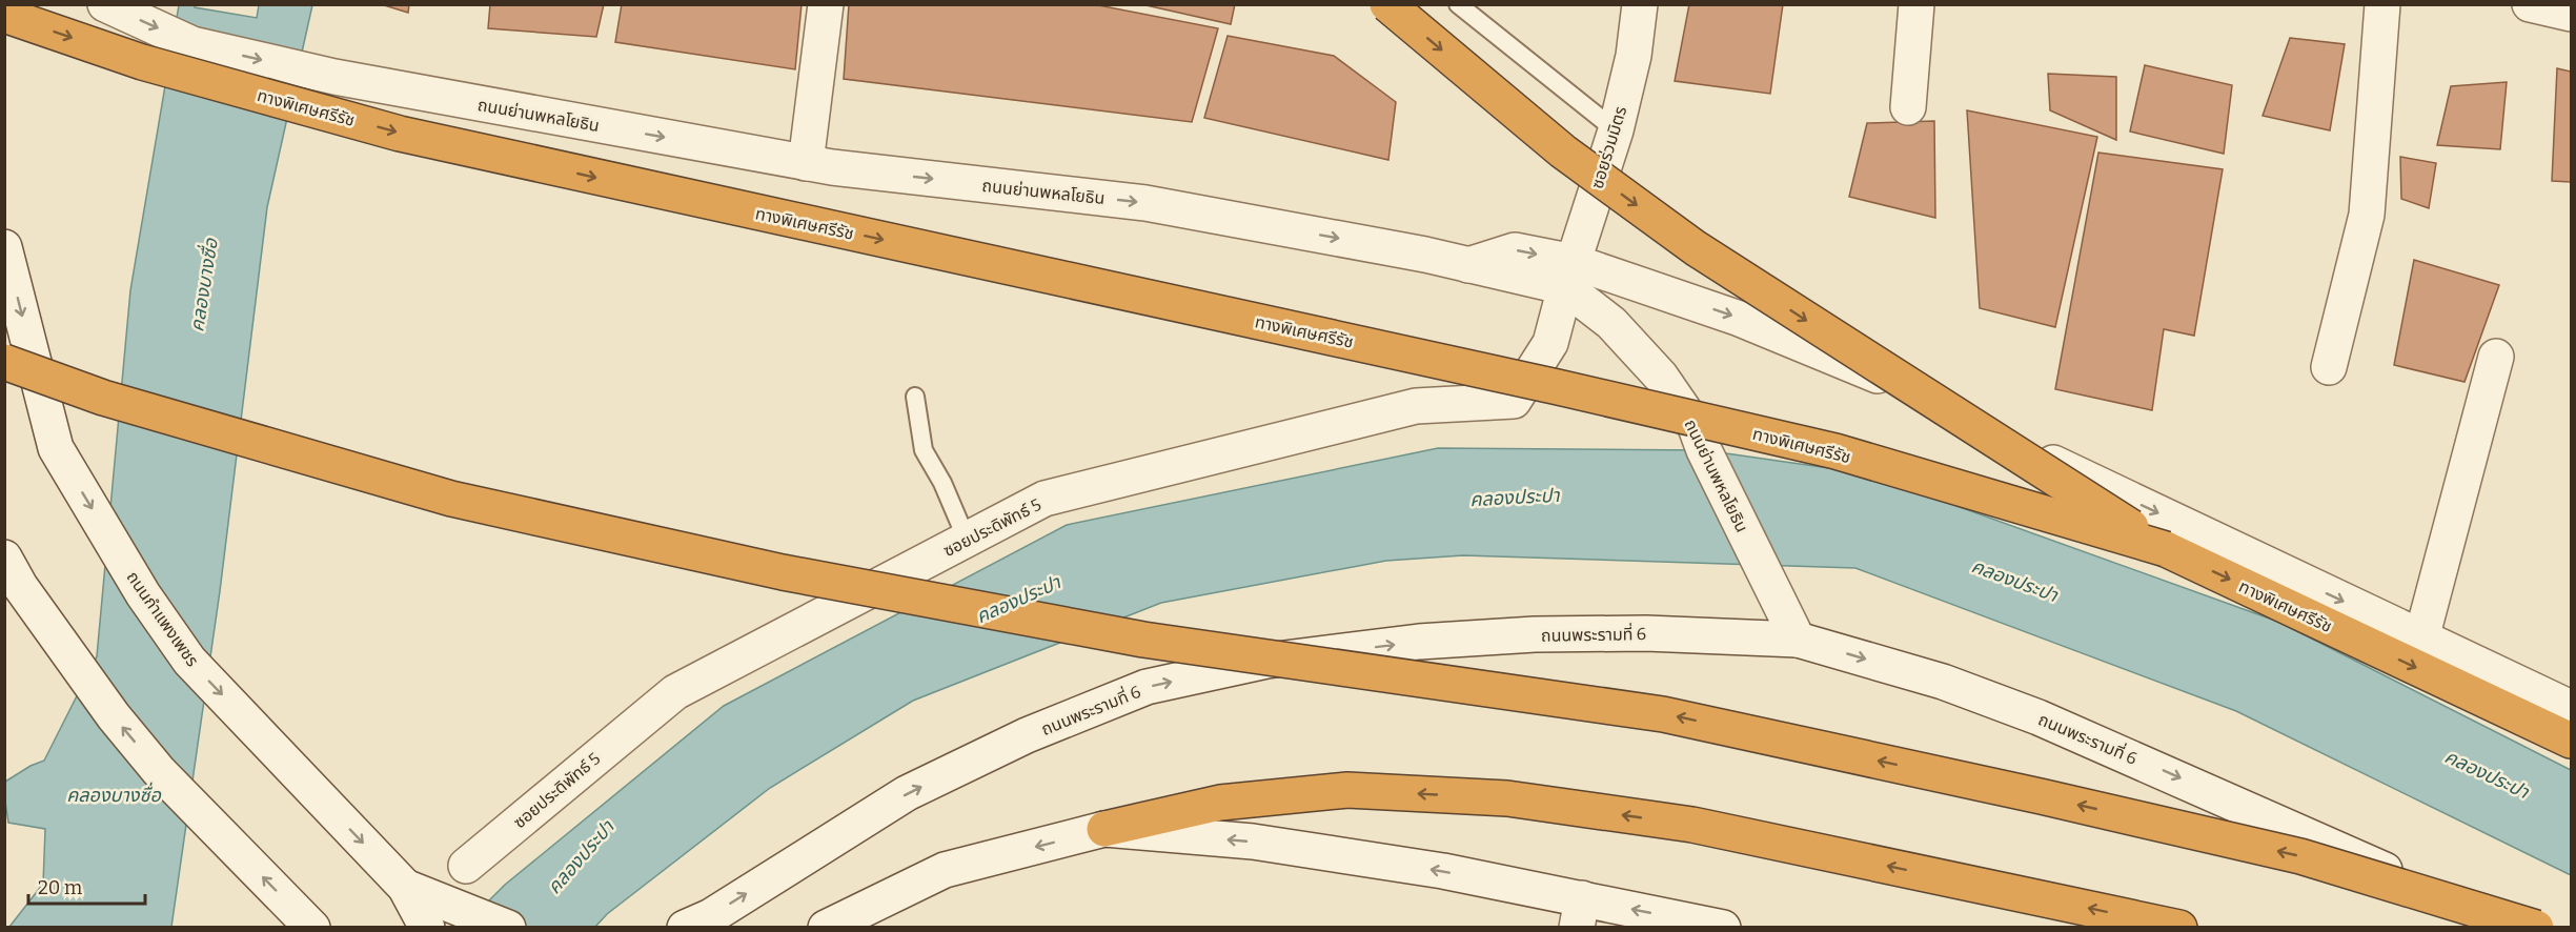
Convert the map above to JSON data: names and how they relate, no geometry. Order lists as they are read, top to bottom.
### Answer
{
  "streets": {
    "highway": ["ทางพิเศษศรีรัช"],
    "street": [
      "ถนนย่านพหลโยธิน",
      "ซอยร่วมมิตร",
      "ซอยประดิพัทธ์ 5",
      "ถนนกำแพงเพชร",
      "ถนนพระรามที่ 6"
    ]
  },
  "crossings": [
    ["ถนนย่านพหลโยธิน", "ซอยร่วมมิตร"],
    ["ถนนย่านพหลโยธิน", "ซอยประดิพัทธ์ 5"],
    ["ถนนย่านพหลโยธิน", "ถนนพระรามที่ 6"],
    ["ซอยร่วมมิตร", "ซอยประดิพัทธ์ 5"]
  ],
  "one_way": ["ถนนย่านพหลโยธิน"],
  "water": ["คลองบางซื่อ", "คลองประปา"],
  "scale_bar": "20 m"
}
